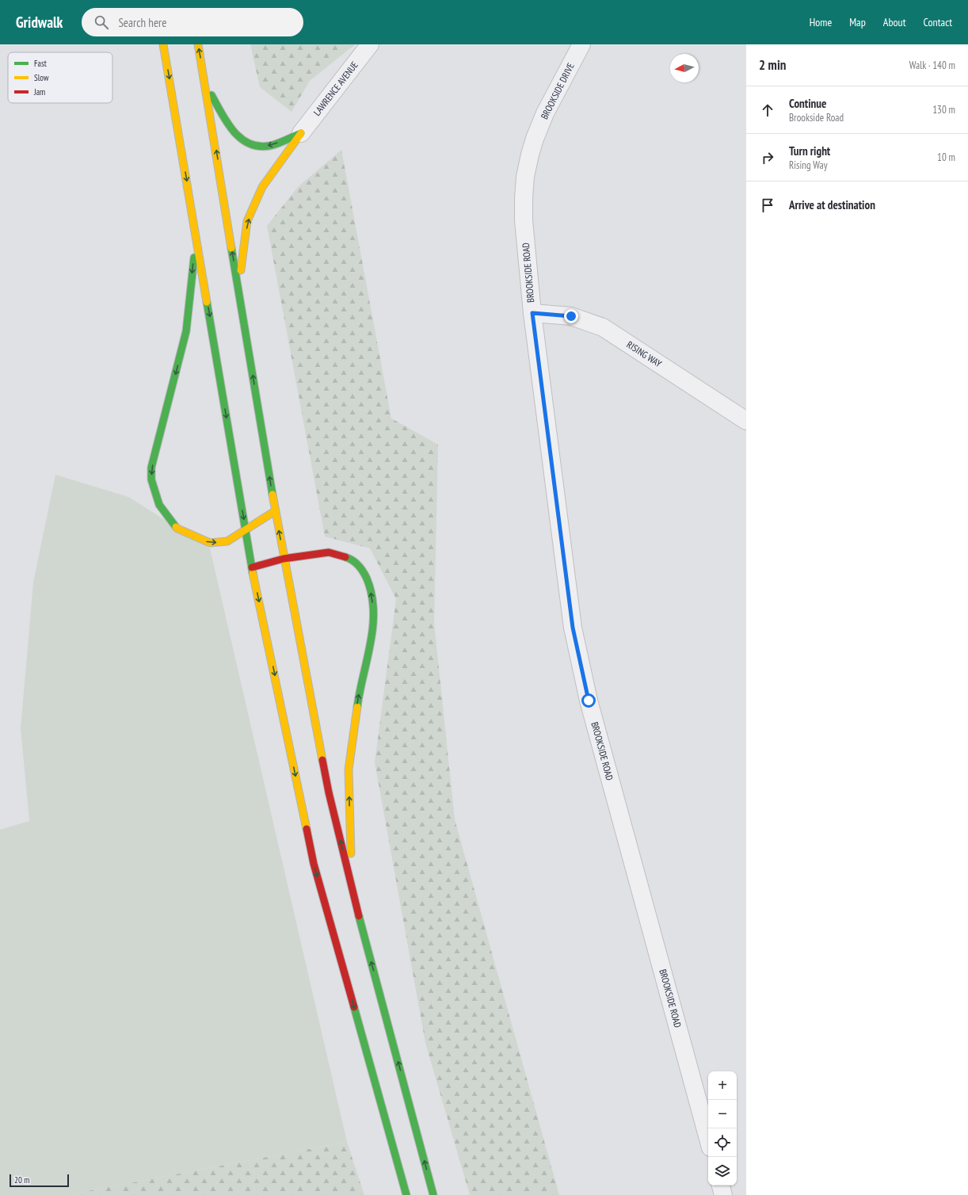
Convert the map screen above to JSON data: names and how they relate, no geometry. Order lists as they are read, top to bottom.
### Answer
{
  "streets": {
    "street": [
      "LAWRENCE AVENUE",
      "BROOKSIDE DRIVE",
      "BROOKSIDE ROAD",
      "RISING WAY"
    ]
  },
  "crossings": [
    ["BROOKSIDE DRIVE", "BROOKSIDE ROAD"],
    ["BROOKSIDE ROAD", "RISING WAY"]
  ],
  "legend": ["Fast", "Slow", "Jam"],
  "scale_bar": "20 m",
  "north": "left",
  "page": {
    "header": "Gridwalk",
    "search": "Search here",
    "nav": [
      "Home",
      "Map",
      "About",
      "Contact"
    ],
    "heading": ["2 min", "Walk · 140 m"],
    "list": [
      ["Continue", "Brookside Road", "130 m"],
      ["Turn right", "Rising Way", "10 m"],
      "Arrive at destination"
    ],
    "map_buttons": ["+", "−"],
    "scale": "20 m"
  }
}
